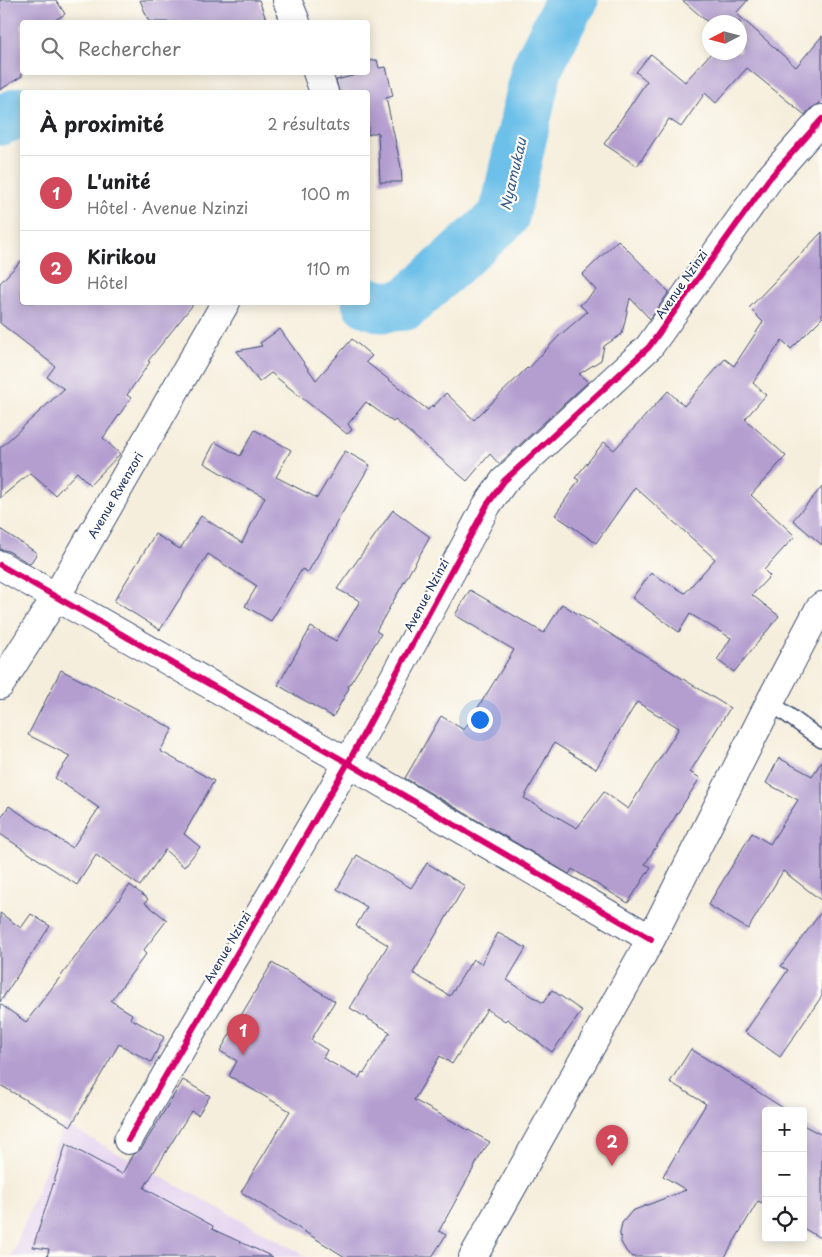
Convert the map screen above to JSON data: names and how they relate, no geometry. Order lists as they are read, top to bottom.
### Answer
{
  "streets": {
    "street": ["Avenue Nzinzi", "Avenue Rwenzori"]
  },
  "water": ["Nyamukau"],
  "north": "left",
  "page": {
    "search": "Rechercher",
    "heading": ["À proximité", "2 résultats"],
    "list": [
      {
        "mark": "1",
        "name": "L'unité",
        "note": "Hôtel · Avenue Nzinzi",
        "value": "100 m"
      },
      {
        "mark": "2",
        "name": "Kirikou",
        "note": "Hôtel",
        "value": "110 m"
      }
    ],
    "pins": ["1", "2"],
    "map_buttons": ["+", "−"]
  }
}
